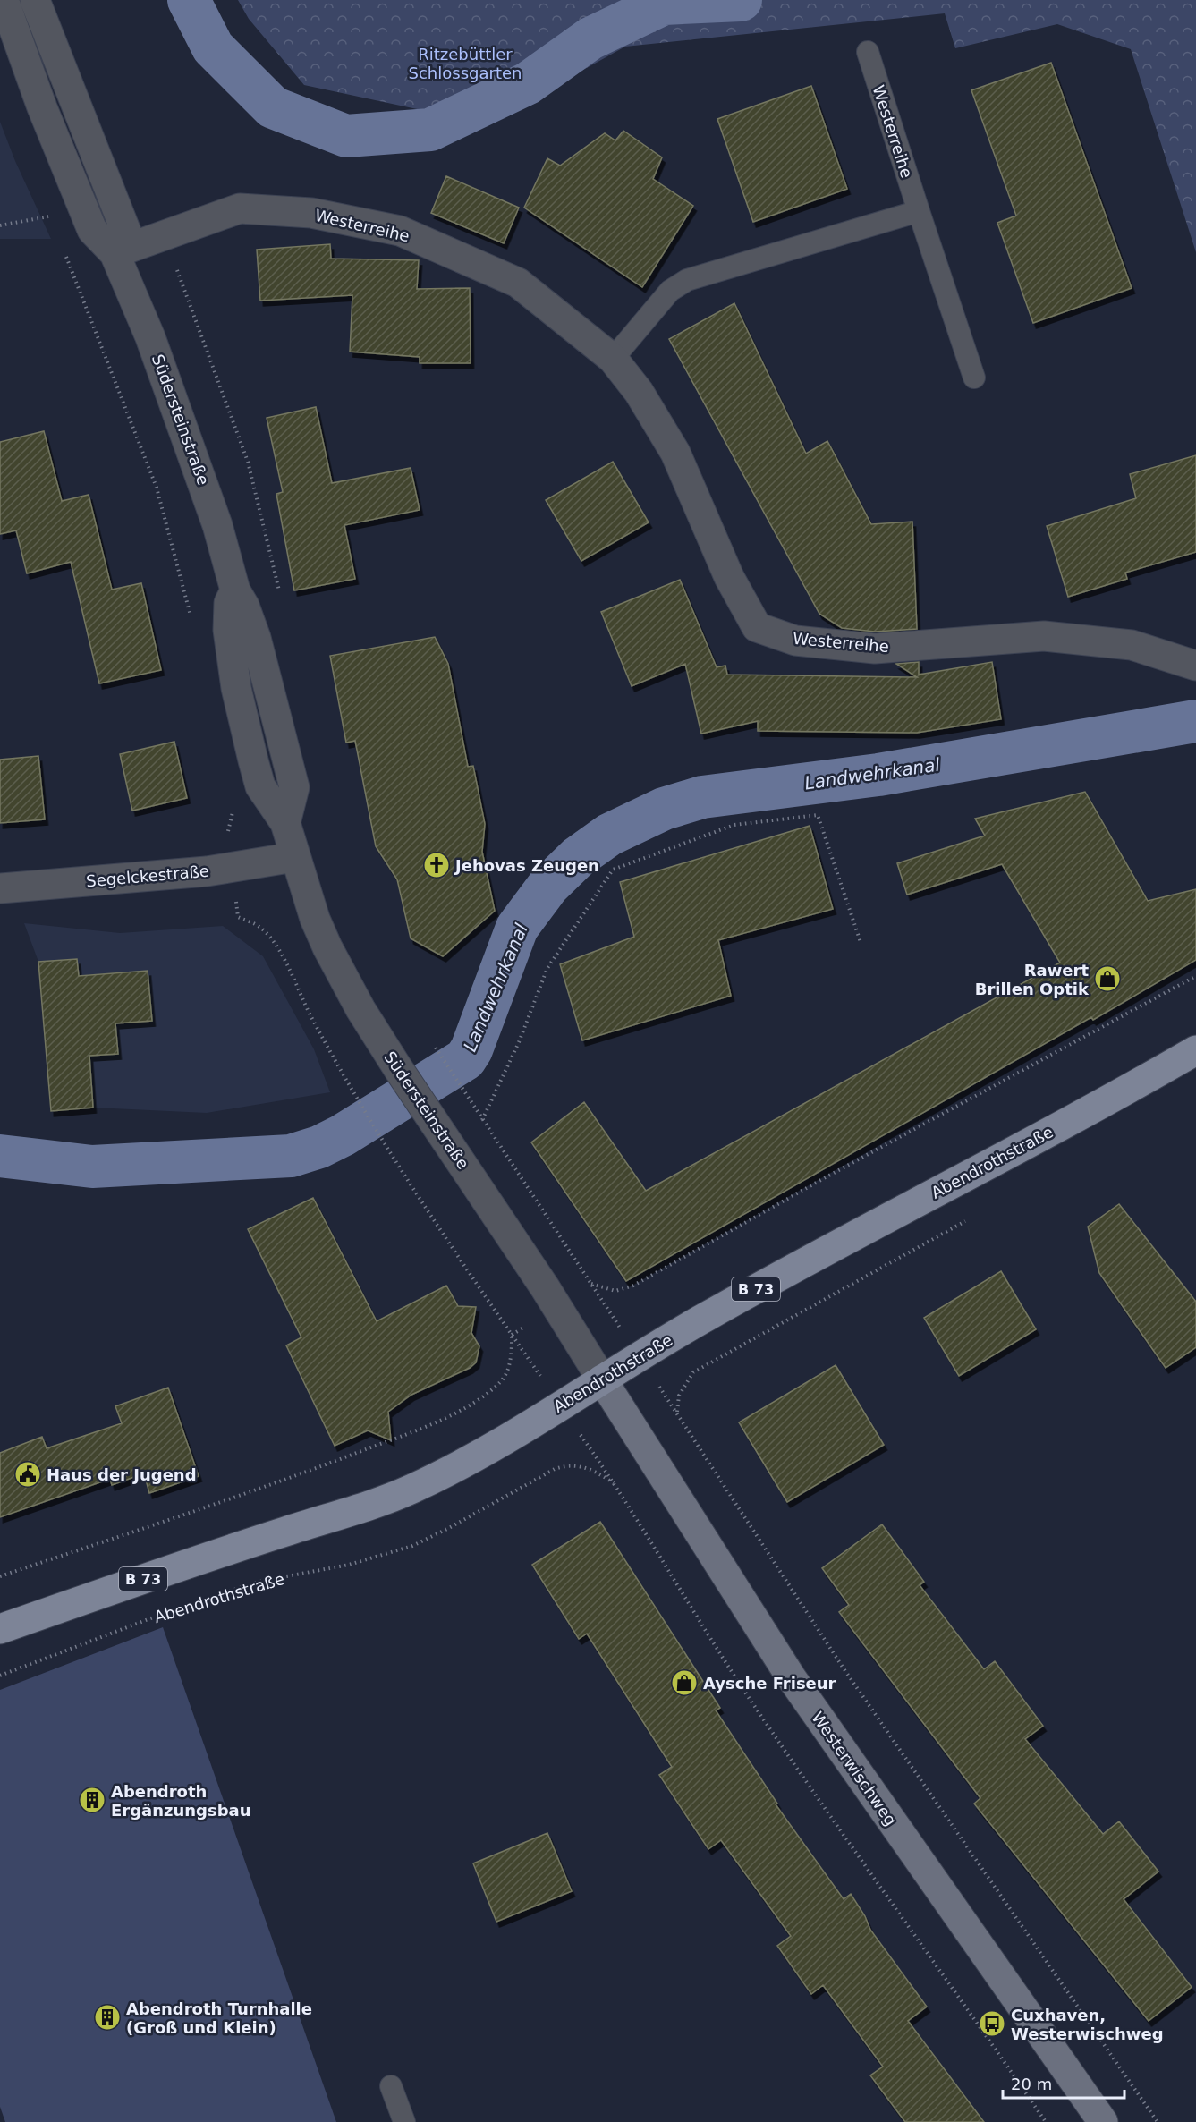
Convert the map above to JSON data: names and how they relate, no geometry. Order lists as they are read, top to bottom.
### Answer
{
  "streets": {
    "main road": ["Abendrothstraße", "B 73"],
    "street": [
      "Westerreihe",
      "Südersteinstraße",
      "Segelckestraße",
      "Westerwischweg"
    ]
  },
  "crossings": [
    ["Westerreihe", "Südersteinstraße"],
    ["Südersteinstraße", "Segelckestraße"],
    ["Südersteinstraße", "Abendrothstraße"],
    ["Südersteinstraße", "Westerwischweg"],
    ["Abendrothstraße", "Westerwischweg"]
  ],
  "water": ["Landwehrkanal"],
  "parks": ["Ritzebüttler Schlossgarten"],
  "places": {
    "church": ["Jehovas Zeugen"],
    "shop": ["Rawert Brillen Optik", "Aysche Friseur"],
    "public building": ["Haus der Jugend"],
    "building": ["Abendroth Ergänzungsbau", "Abendroth Turnhalle (Groß und Klein)"],
    "bus stop": ["Cuxhaven, Westerwischweg"]
  },
  "scale_bar": "20 m"
}
